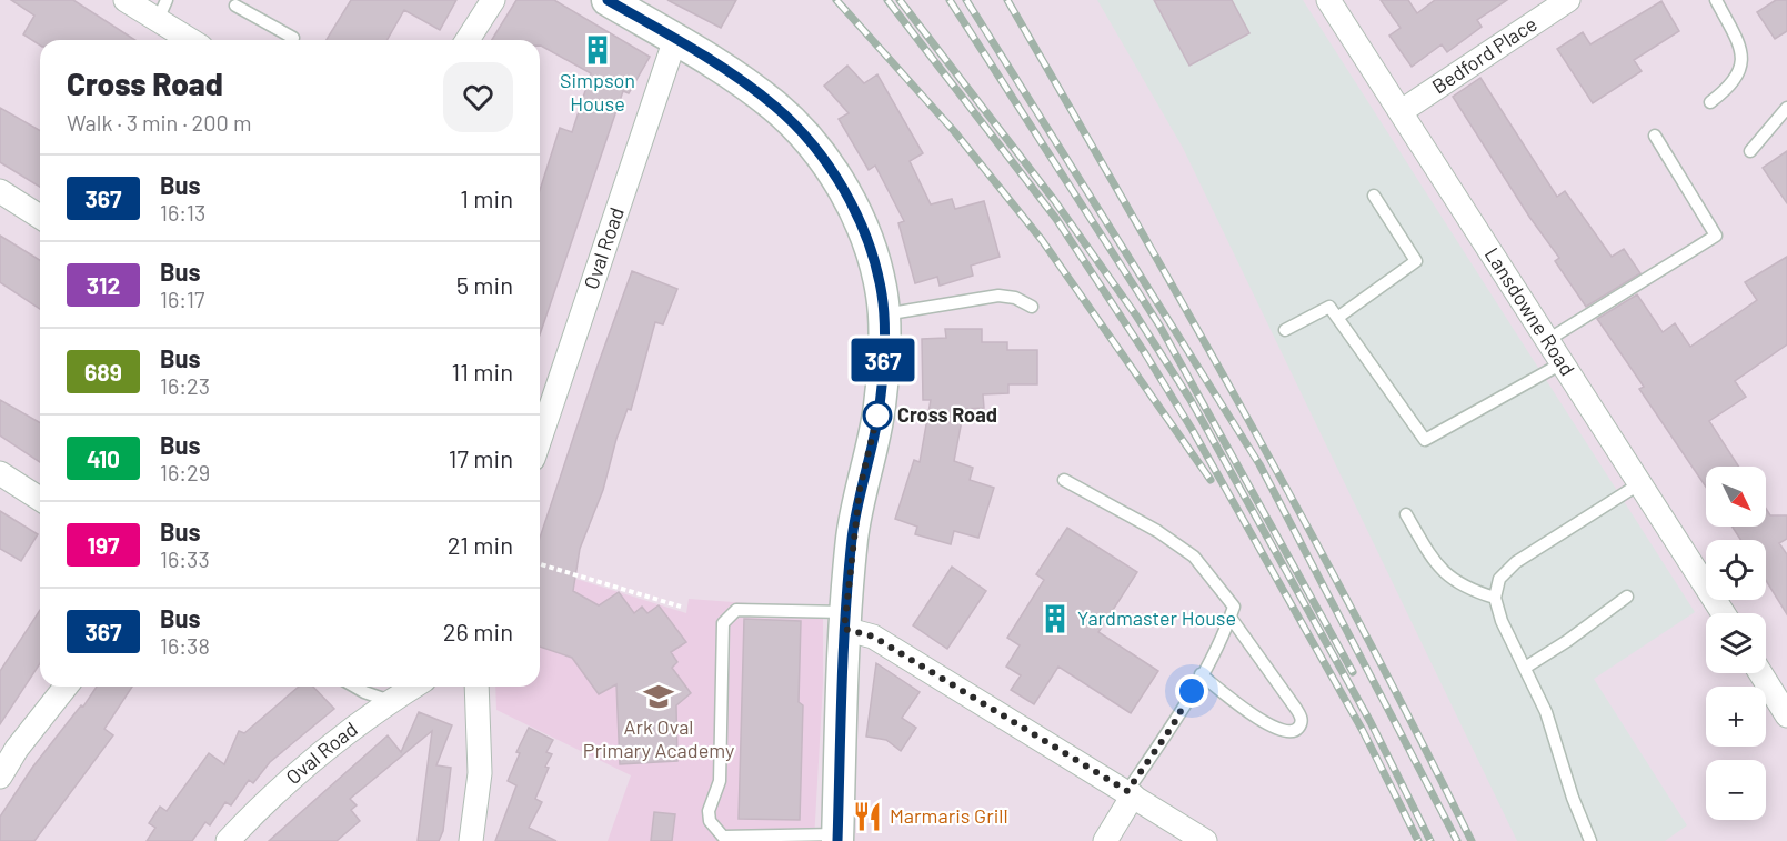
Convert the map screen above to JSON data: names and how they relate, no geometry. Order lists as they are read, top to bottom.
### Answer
{
  "streets": {
    "street": ["Bedford Place", "Oval Road", "Lansdowne Road"]
  },
  "crossings": [
    ["Bedford Place", "Lansdowne Road"]
  ],
  "places": {
    "building": ["Simpson House", "Yardmaster House"],
    "other": ["Cross Road"],
    "school or university": ["Ark Oval Primary Academy"],
    "restaurant": ["Marmaris Grill"]
  },
  "lines": ["bus line 367"],
  "north": "bottom right",
  "page": {
    "on_map": "367",
    "heading": ["Cross Road", "Walk · 3 min · 200 m"],
    "list": [
      {
        "mark": "367",
        "name": "Bus",
        "note": "16:13",
        "value": "1 min"
      },
      {
        "mark": "312",
        "name": "Bus",
        "note": "16:17",
        "value": "5 min"
      },
      {
        "mark": "689",
        "name": "Bus",
        "note": "16:23",
        "value": "11 min"
      },
      {
        "mark": "410",
        "name": "Bus",
        "note": "16:29",
        "value": "17 min"
      },
      {
        "mark": "197",
        "name": "Bus",
        "note": "16:33",
        "value": "21 min"
      },
      {
        "mark": "367",
        "name": "Bus",
        "note": "16:38",
        "value": "26 min"
      }
    ],
    "map_buttons": ["+", "−"]
  }
}
